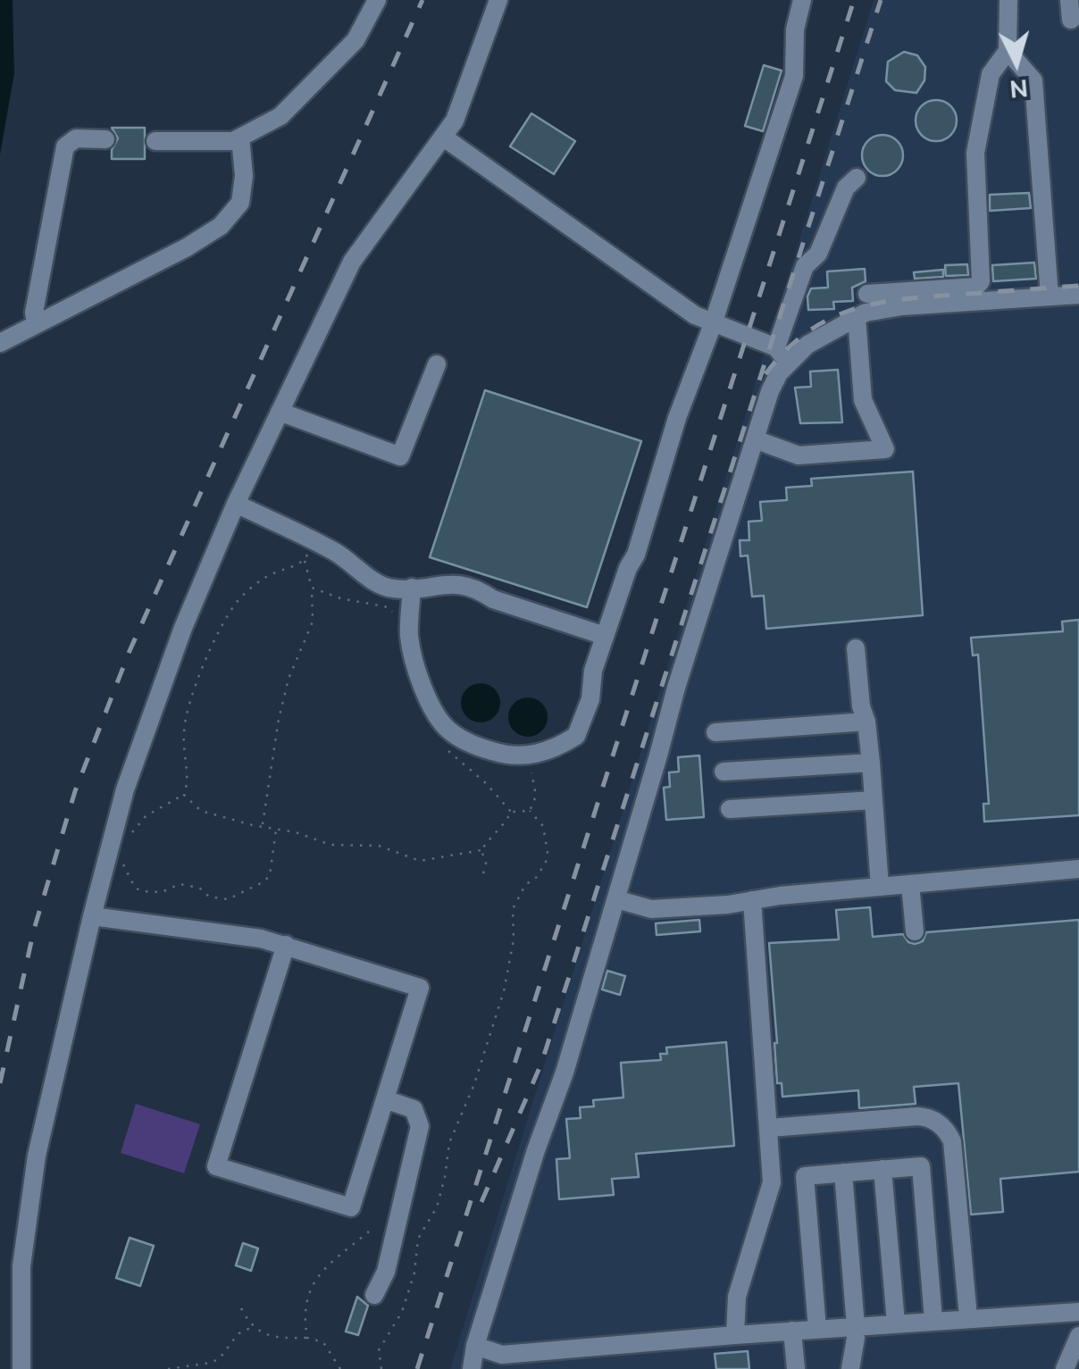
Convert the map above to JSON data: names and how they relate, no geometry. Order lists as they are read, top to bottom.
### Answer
{
  "north": "bottom"
}
